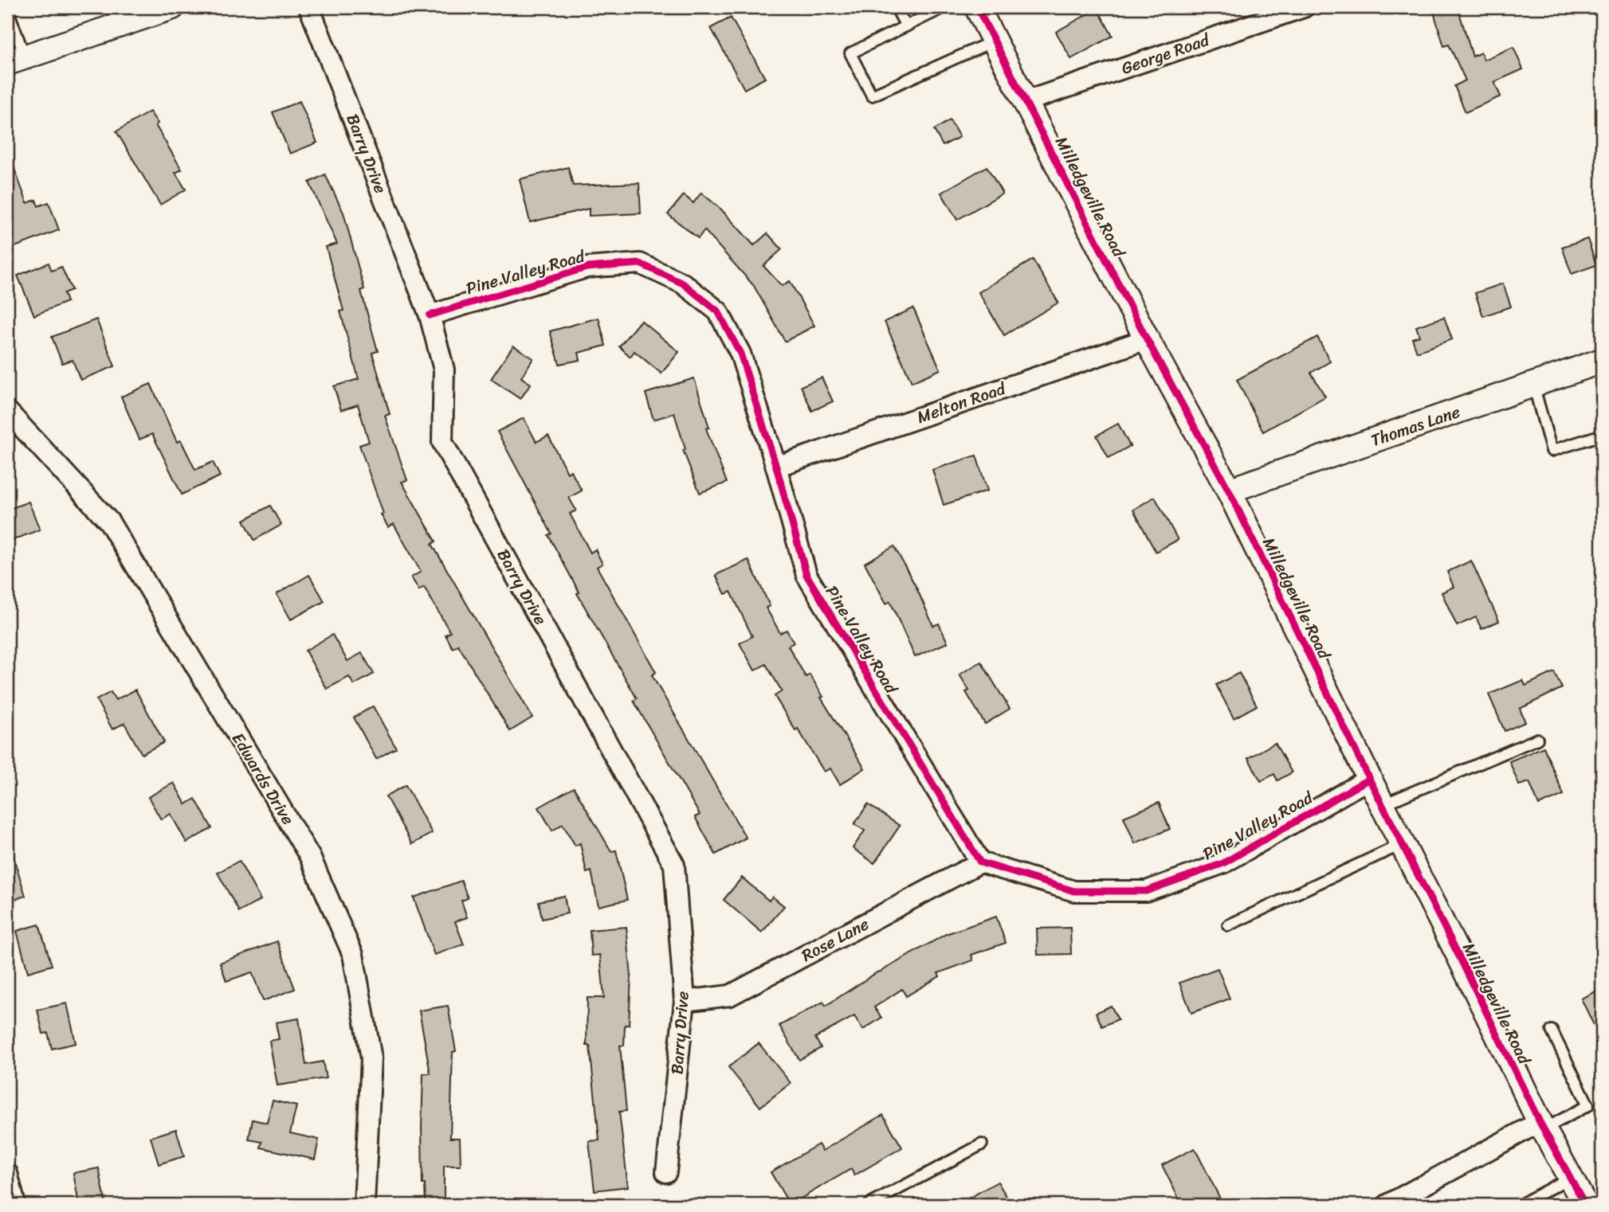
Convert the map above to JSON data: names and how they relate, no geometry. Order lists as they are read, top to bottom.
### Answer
{
  "streets": {
    "street": [
      "George Road",
      "Barry Drive",
      "Milledgeville Road",
      "Pine Valley Road",
      "Melton Road",
      "Thomas Lane",
      "Edwards Drive",
      "Rose Lane"
    ]
  },
  "crossings": [
    ["George Road", "Milledgeville Road"],
    ["Barry Drive", "Pine Valley Road"],
    ["Barry Drive", "Rose Lane"],
    ["Milledgeville Road", "Pine Valley Road"],
    ["Milledgeville Road", "Melton Road"],
    ["Milledgeville Road", "Thomas Lane"],
    ["Pine Valley Road", "Melton Road"],
    ["Pine Valley Road", "Rose Lane"]
  ]
}
